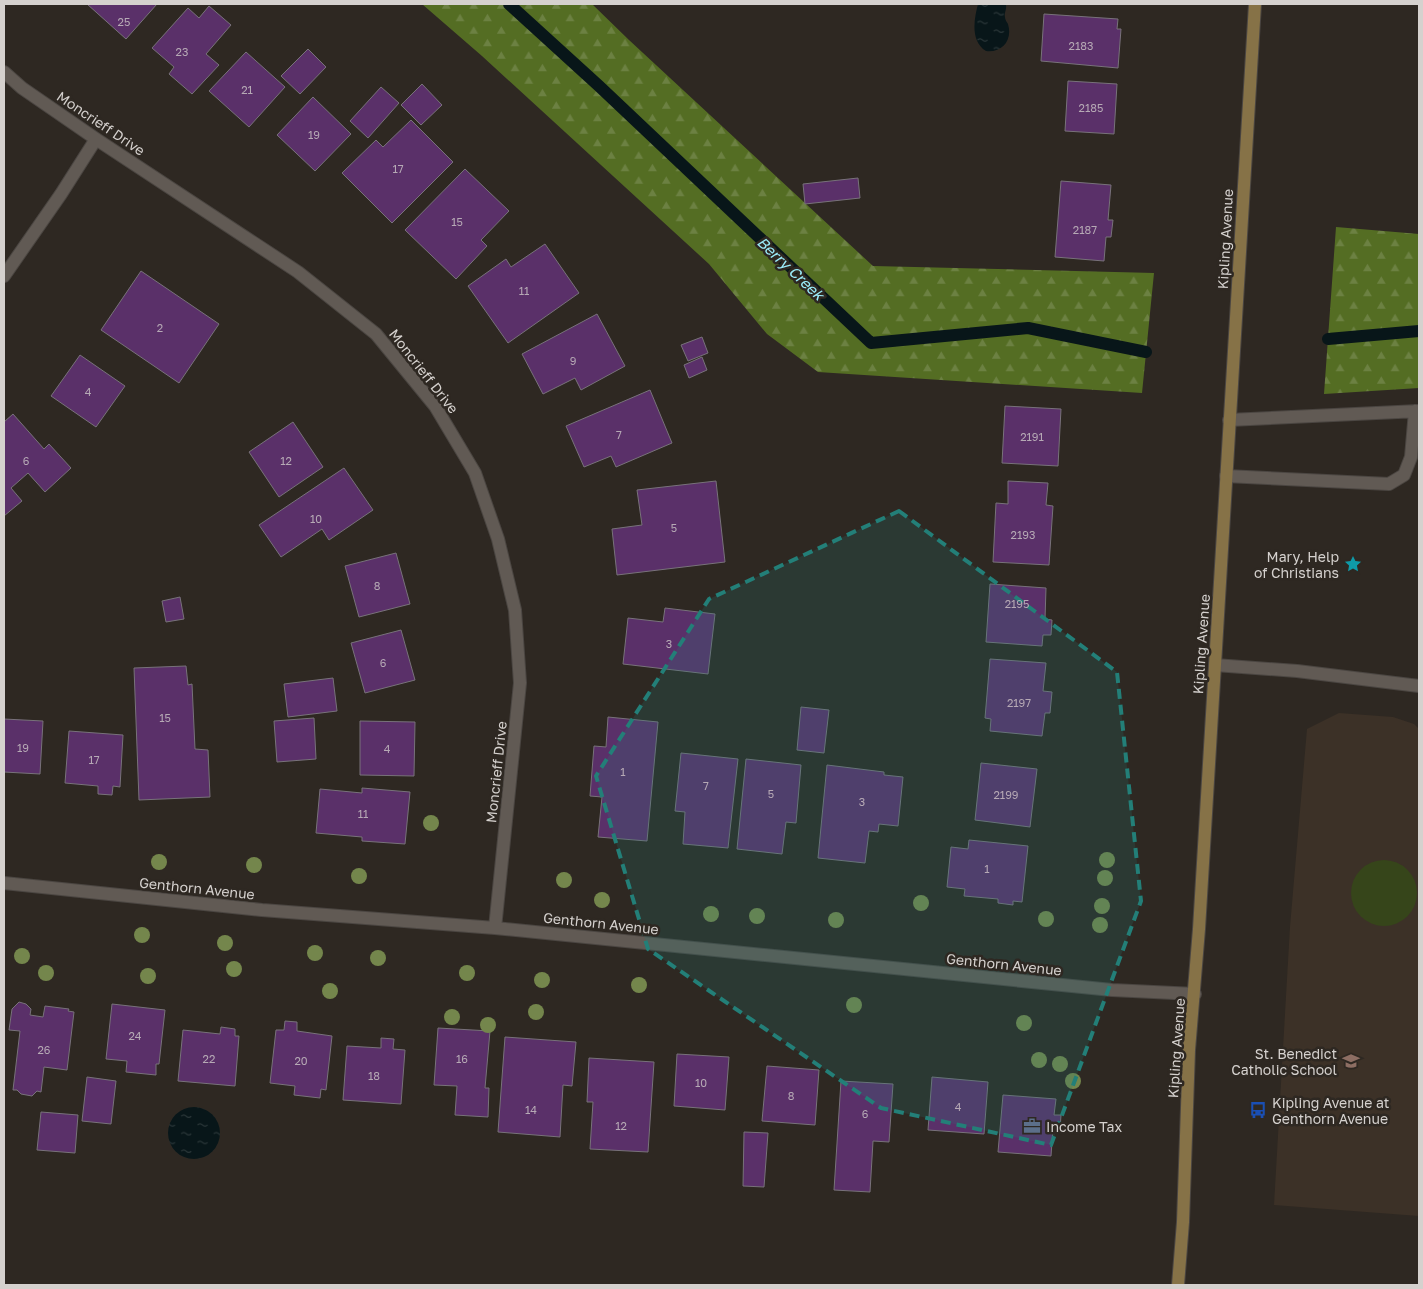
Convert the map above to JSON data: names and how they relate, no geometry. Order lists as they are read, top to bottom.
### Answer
{
  "streets": {
    "main road": ["Kipling Avenue"],
    "street": ["Moncrieff Drive", "Genthorn Avenue"]
  },
  "crossings": [
    ["Moncrieff Drive", "Genthorn Avenue"],
    ["Kipling Avenue", "Genthorn Avenue"]
  ],
  "water": ["Berry Creek"],
  "places": {
    "place": ["Mary, Help of Christians"],
    "school or university": ["St. Benedict Catholic School"],
    "bus stop": ["Kipling Avenue at Genthorn Avenue"],
    "office": ["Income Tax"]
  },
  "house_numbers": [
    "25",
    "2183",
    "23",
    "21",
    "2185",
    "19",
    "17",
    "15",
    "2187",
    "11",
    "2",
    "9",
    "4",
    "7",
    "2191",
    "6",
    "12",
    "10",
    "5",
    "2193",
    "8",
    "2195",
    "3",
    "6",
    "2197",
    "15",
    "19",
    "4",
    "17",
    "1",
    "7",
    "5",
    "2199",
    "3",
    "11",
    "1",
    "24",
    "26",
    "22",
    "16",
    "20",
    "18",
    "10",
    "8",
    "4",
    "14",
    "6",
    "12"
  ]
}
